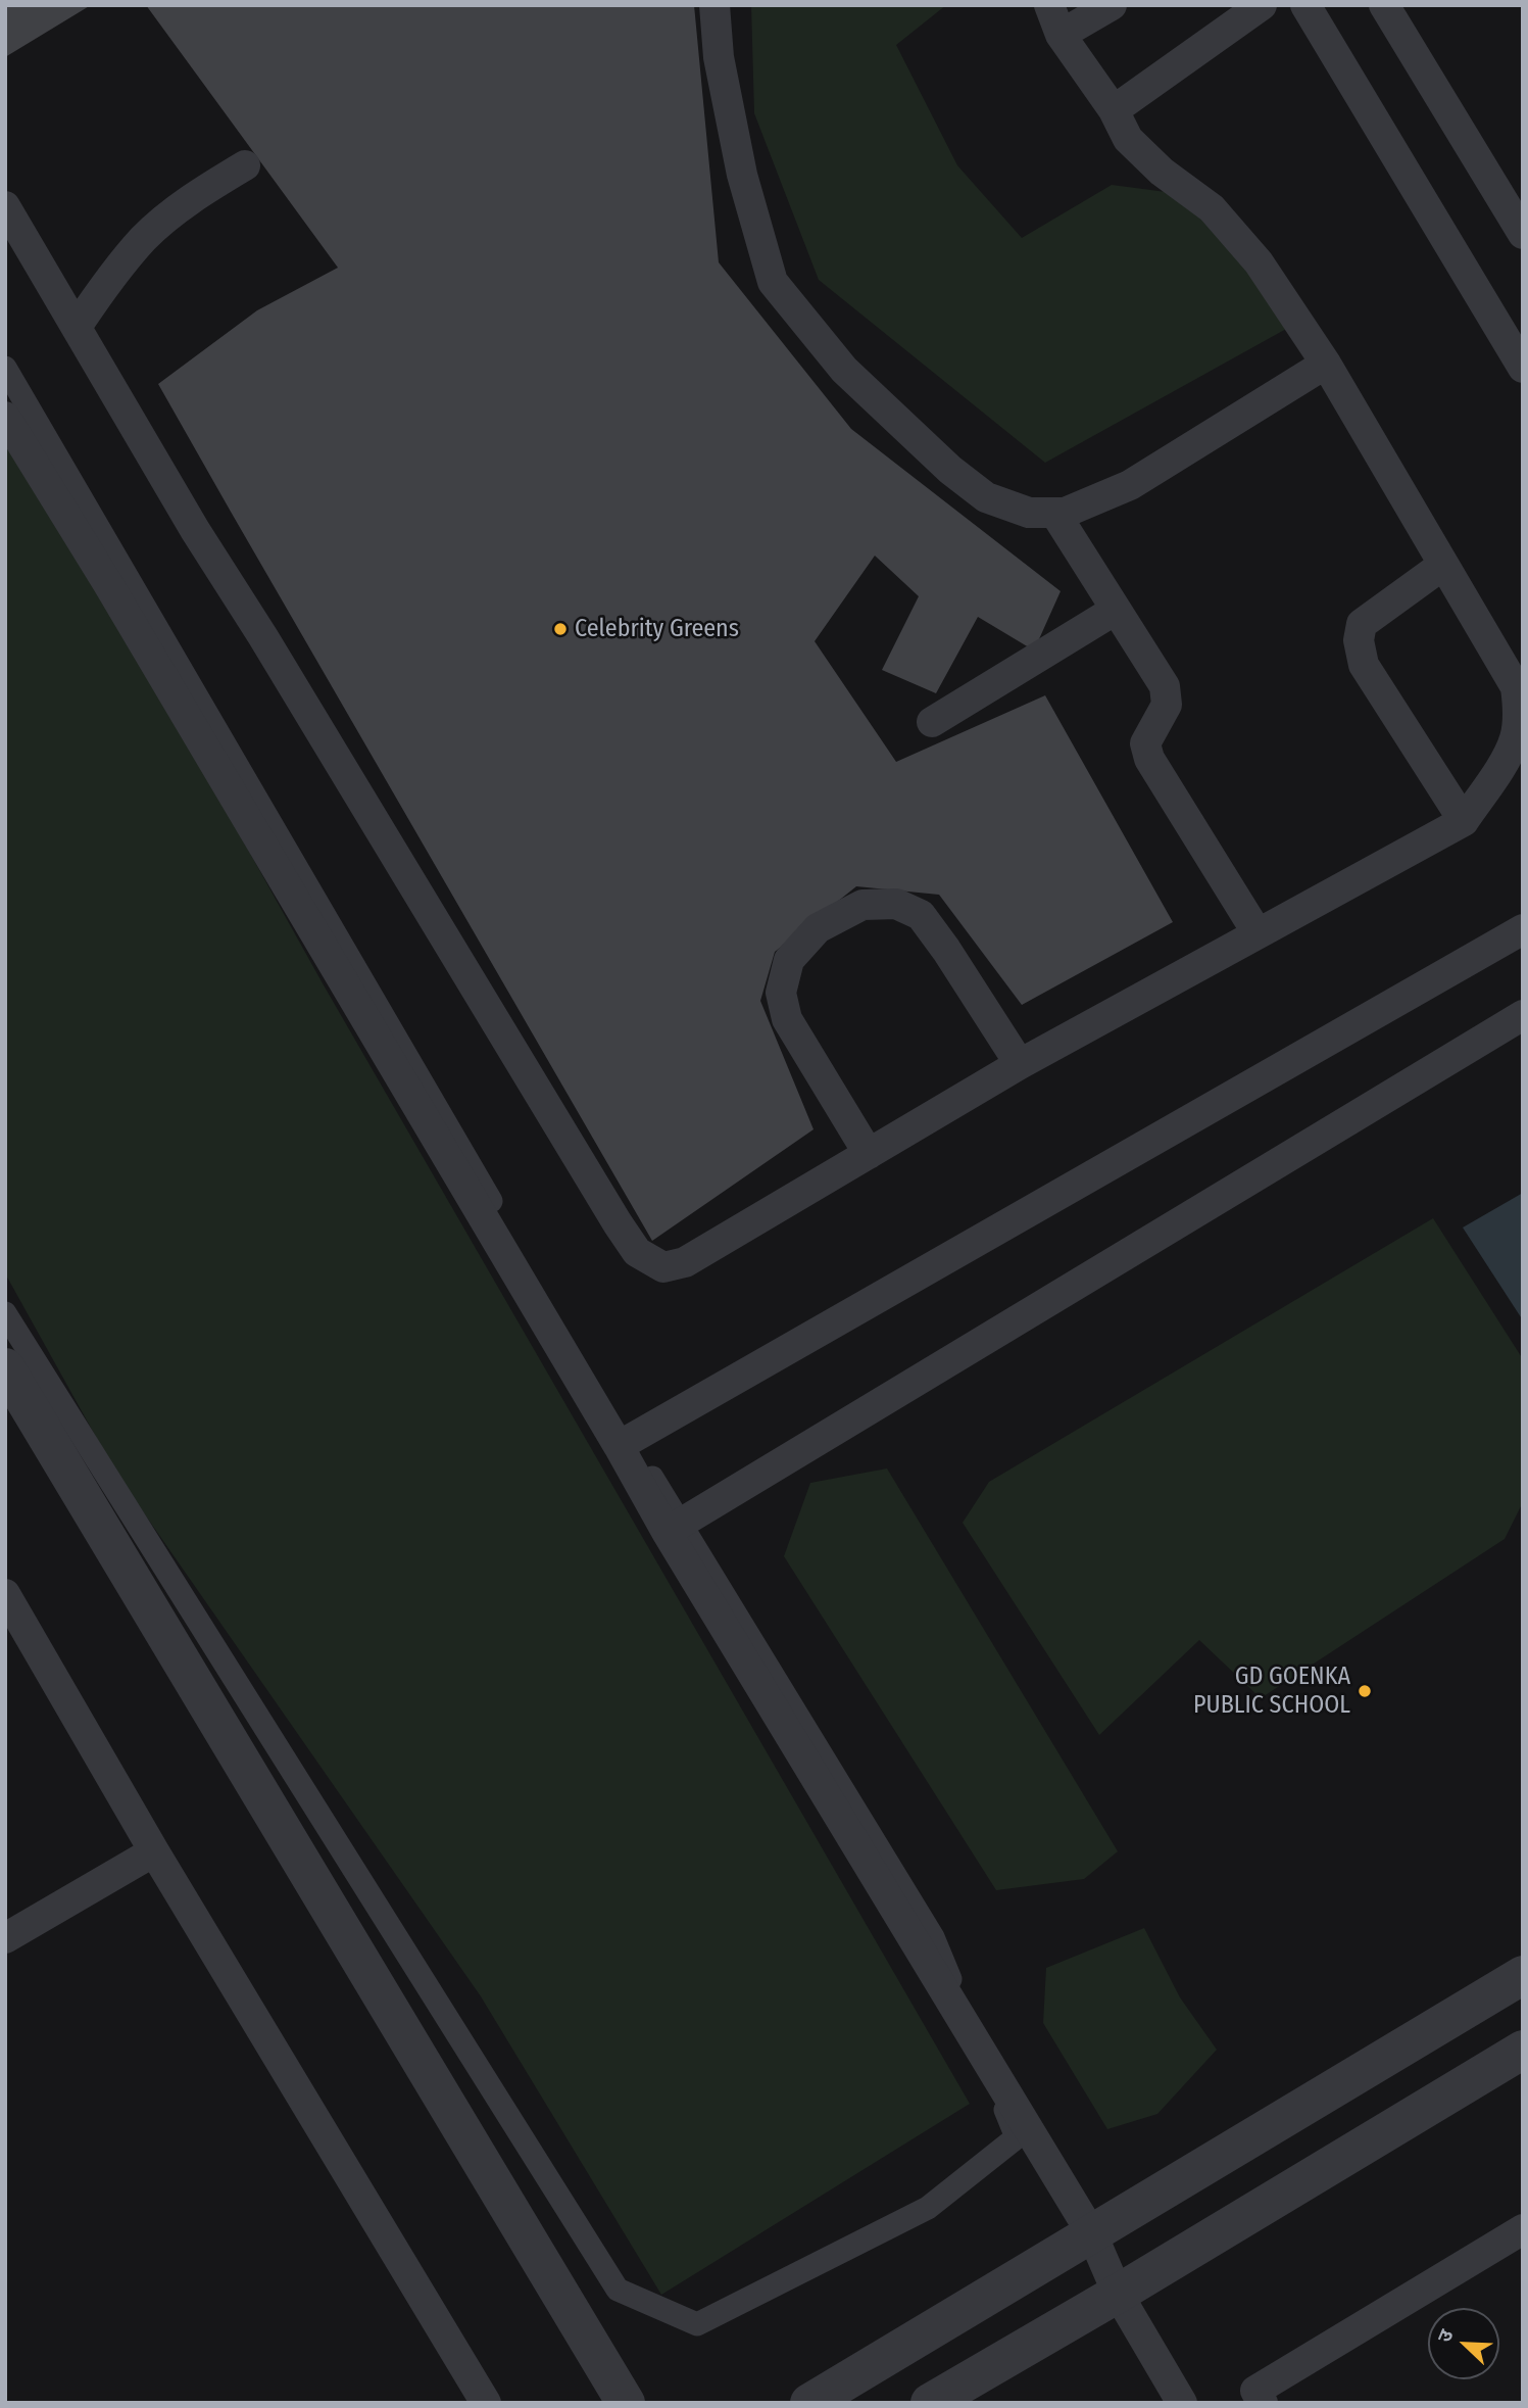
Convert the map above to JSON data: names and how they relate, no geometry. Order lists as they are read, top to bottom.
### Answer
{
  "places": ["Celebrity Greens", "GD GOENKA PUBLIC SCHOOL"],
  "north": "top left"
}
